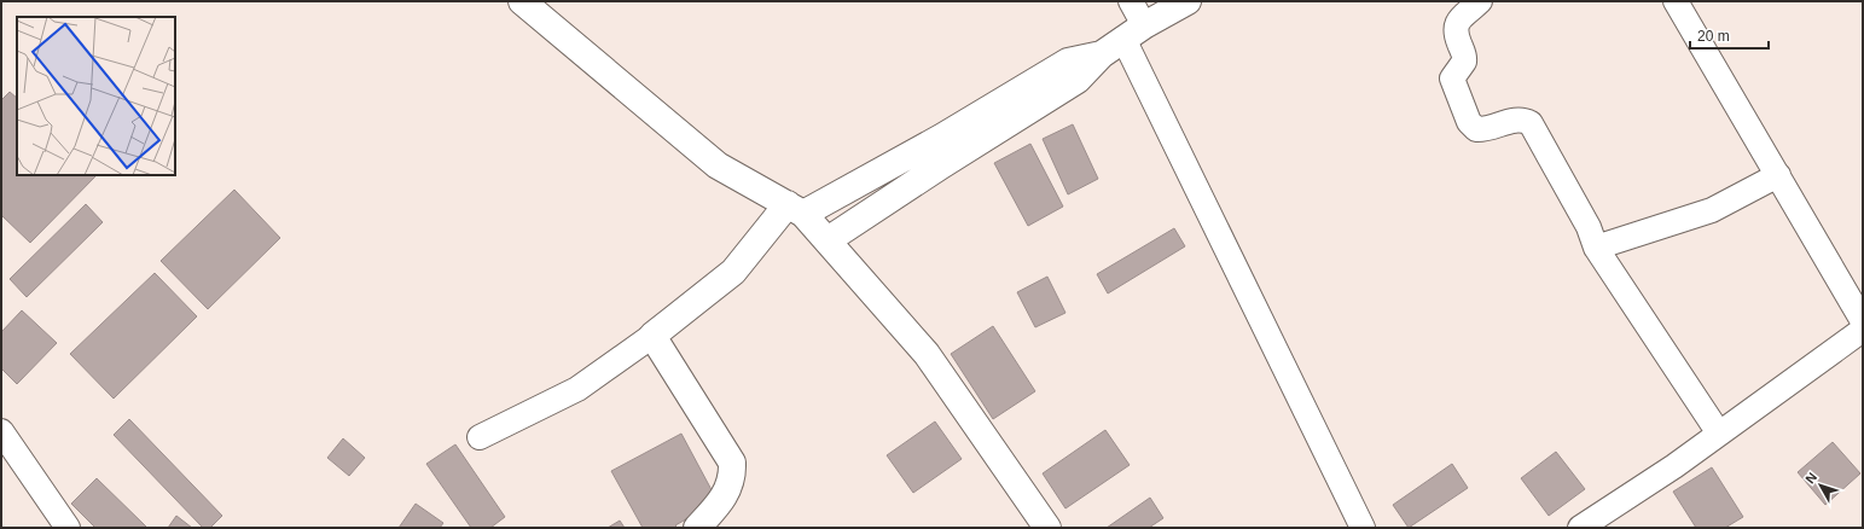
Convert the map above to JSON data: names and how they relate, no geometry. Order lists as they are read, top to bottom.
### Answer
{
  "scale_bar": "20 m",
  "north": "top left"
}
